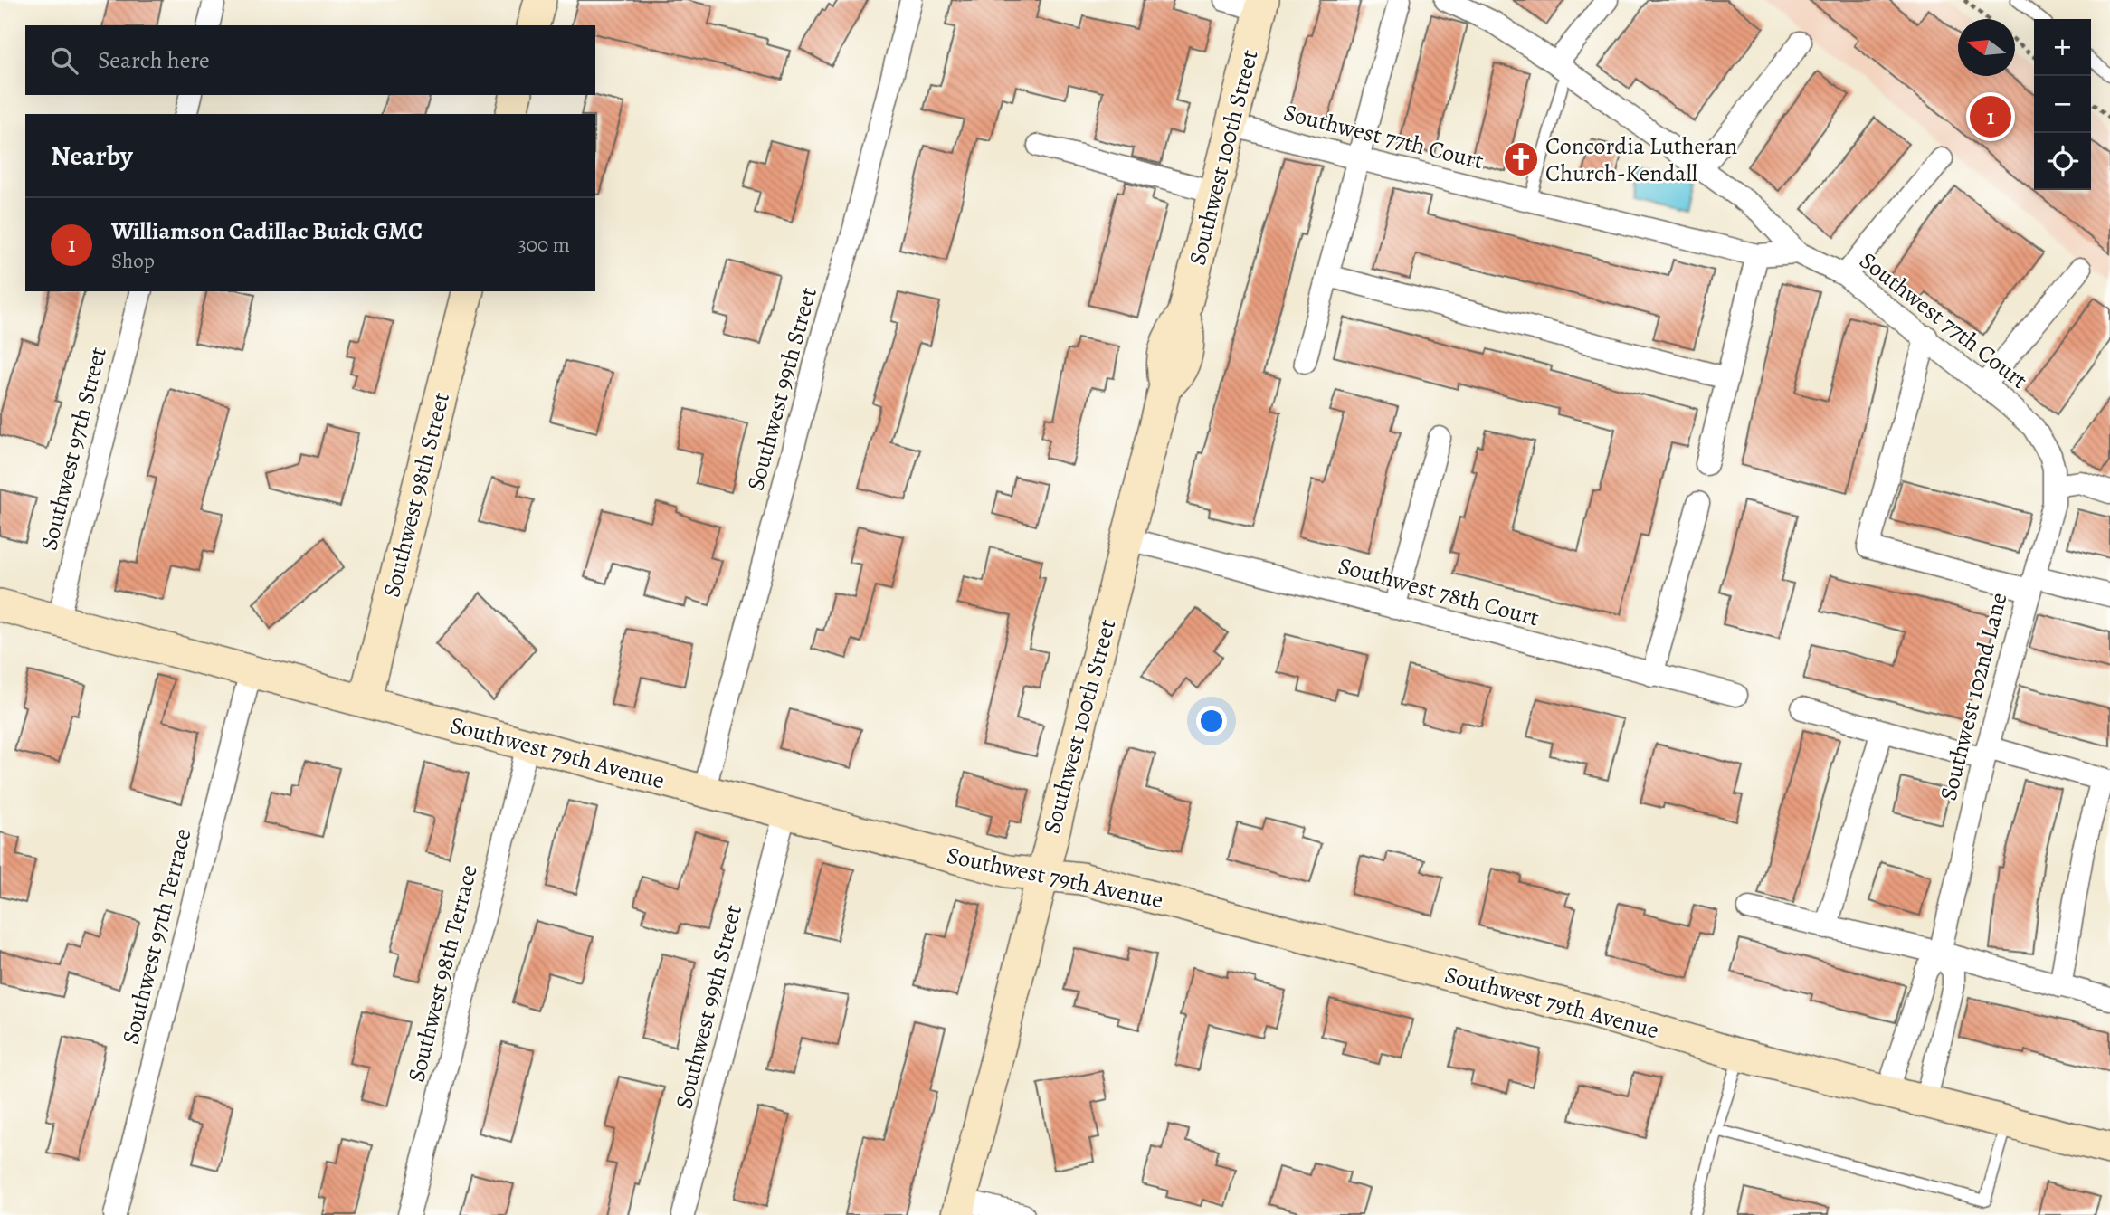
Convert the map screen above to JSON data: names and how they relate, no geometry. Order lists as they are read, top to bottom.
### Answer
{
  "streets": {
    "street": [
      "Southwest 77th Court",
      "Southwest 100th Street",
      "Southwest 99th Street",
      "Southwest 97th Street",
      "Southwest 98th Street",
      "Southwest 78th Court",
      "Southwest 102nd Lane",
      "Southwest 79th Avenue",
      "Southwest 97th Terrace",
      "Southwest 98th Terrace"
    ]
  },
  "crossings": [
    ["Southwest 77th Court", "Southwest 100th Street"],
    ["Southwest 77th Court", "Southwest 102nd Lane"],
    ["Southwest 100th Street", "Southwest 78th Court"],
    ["Southwest 100th Street", "Southwest 79th Avenue"],
    ["Southwest 99th Street", "Southwest 79th Avenue"],
    ["Southwest 97th Street", "Southwest 79th Avenue"],
    ["Southwest 98th Street", "Southwest 79th Avenue"],
    ["Southwest 102nd Lane", "Southwest 79th Avenue"],
    ["Southwest 79th Avenue", "Southwest 97th Terrace"],
    ["Southwest 79th Avenue", "Southwest 98th Terrace"]
  ],
  "places": {
    "church": ["Concordia Lutheran Church-Kendall"]
  },
  "north": "left",
  "page": {
    "map_buttons": ["+", "−"],
    "search": "Search here",
    "pins": "1",
    "heading": "Nearby",
    "list": [
      {
        "mark": "1",
        "name": "Williamson Cadillac Buick GMC",
        "note": "Shop",
        "value": "300 m"
      }
    ]
  }
}
